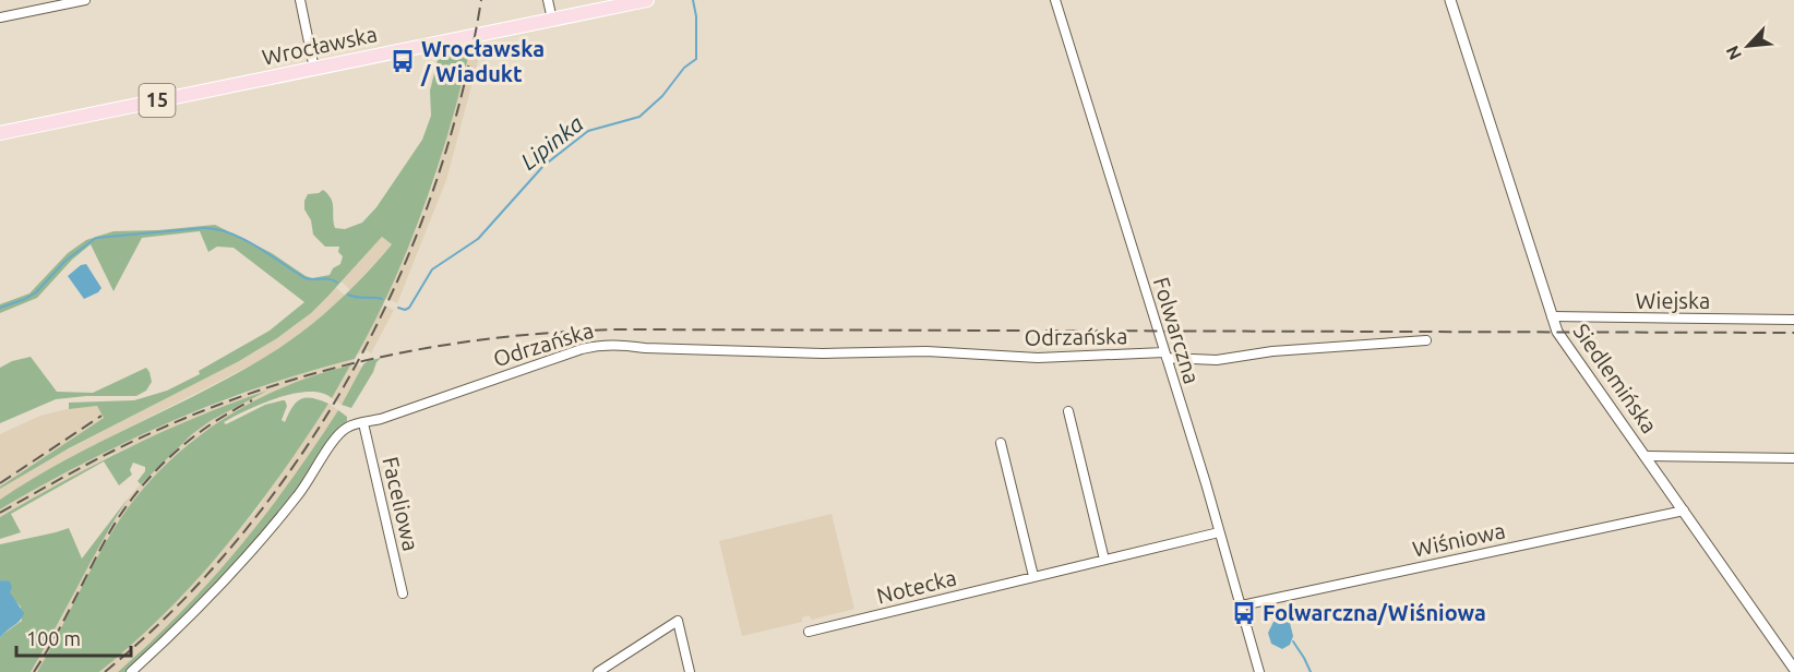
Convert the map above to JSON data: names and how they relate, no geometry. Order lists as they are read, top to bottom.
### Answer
{
  "streets": {
    "main road": ["Wrocławska", "15"],
    "street": [
      "Wiejska",
      "Folwarczna",
      "Odrzańska",
      "Siedlemińska",
      "Faceliowa",
      "Wiśniowa",
      "Notecka"
    ]
  },
  "crossings": [
    ["Wiejska", "Siedlemińska"],
    ["Folwarczna", "Odrzańska"],
    ["Folwarczna", "Wiśniowa"],
    ["Folwarczna", "Notecka"],
    ["Odrzańska", "Faceliowa"],
    ["Siedlemińska", "Wiśniowa"]
  ],
  "water": ["Lipinka"],
  "places": {
    "bus stop": ["Wrocławska / Wiadukt", "Folwarczna/Wiśniowa"]
  },
  "scale_bar": "100 m",
  "north": "bottom left"
}
